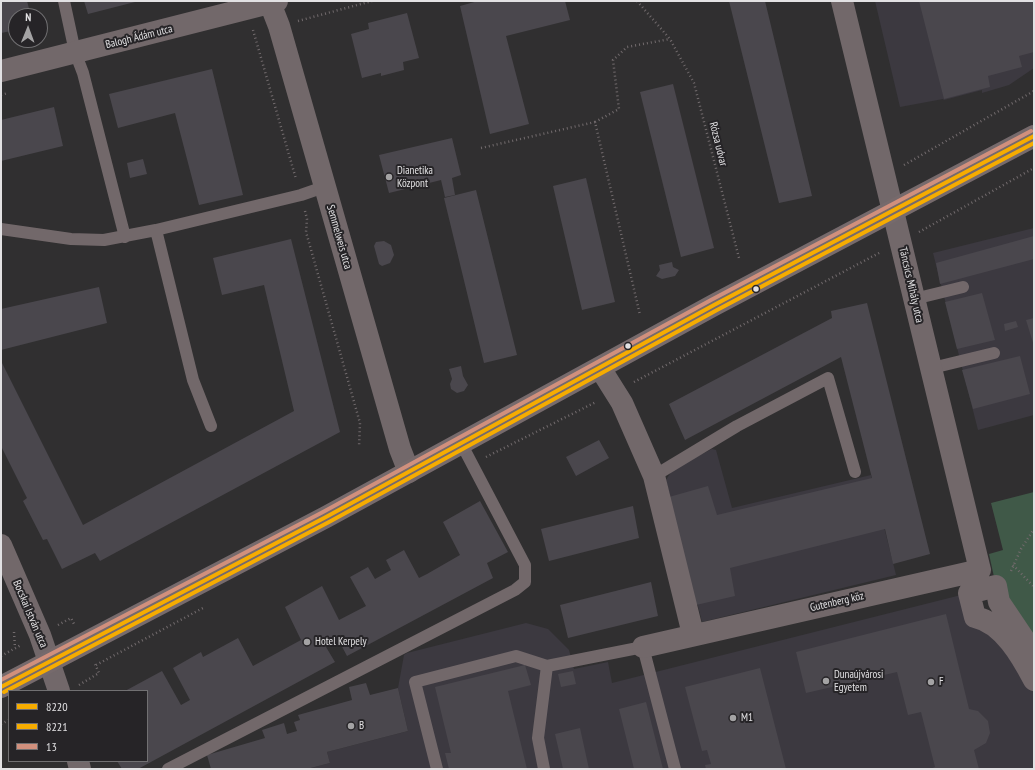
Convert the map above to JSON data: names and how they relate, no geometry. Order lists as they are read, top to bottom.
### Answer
{
  "streets": {
    "street": [
      "Balogh Ádám utca",
      "Semmelweis utca",
      "Táncsics Mihály utca",
      "Gutenberg köz",
      "Bocskai István utca"
    ],
    "path": ["Rózsa udvar"]
  },
  "crossings": [
    ["Balogh Ádám utca", "Semmelweis utca"],
    ["Táncsics Mihály utca", "Gutenberg köz"]
  ],
  "places": [
    "Dianetika Központ",
    "Hotel Kerpely",
    "Dunaújvárosi Egyetem",
    "F",
    "M1",
    "B"
  ],
  "lines": ["transit line 13", "transit line 8220", "transit line 8221"],
  "legend": ["8220", "8221", "13"],
  "north": "top"
}
